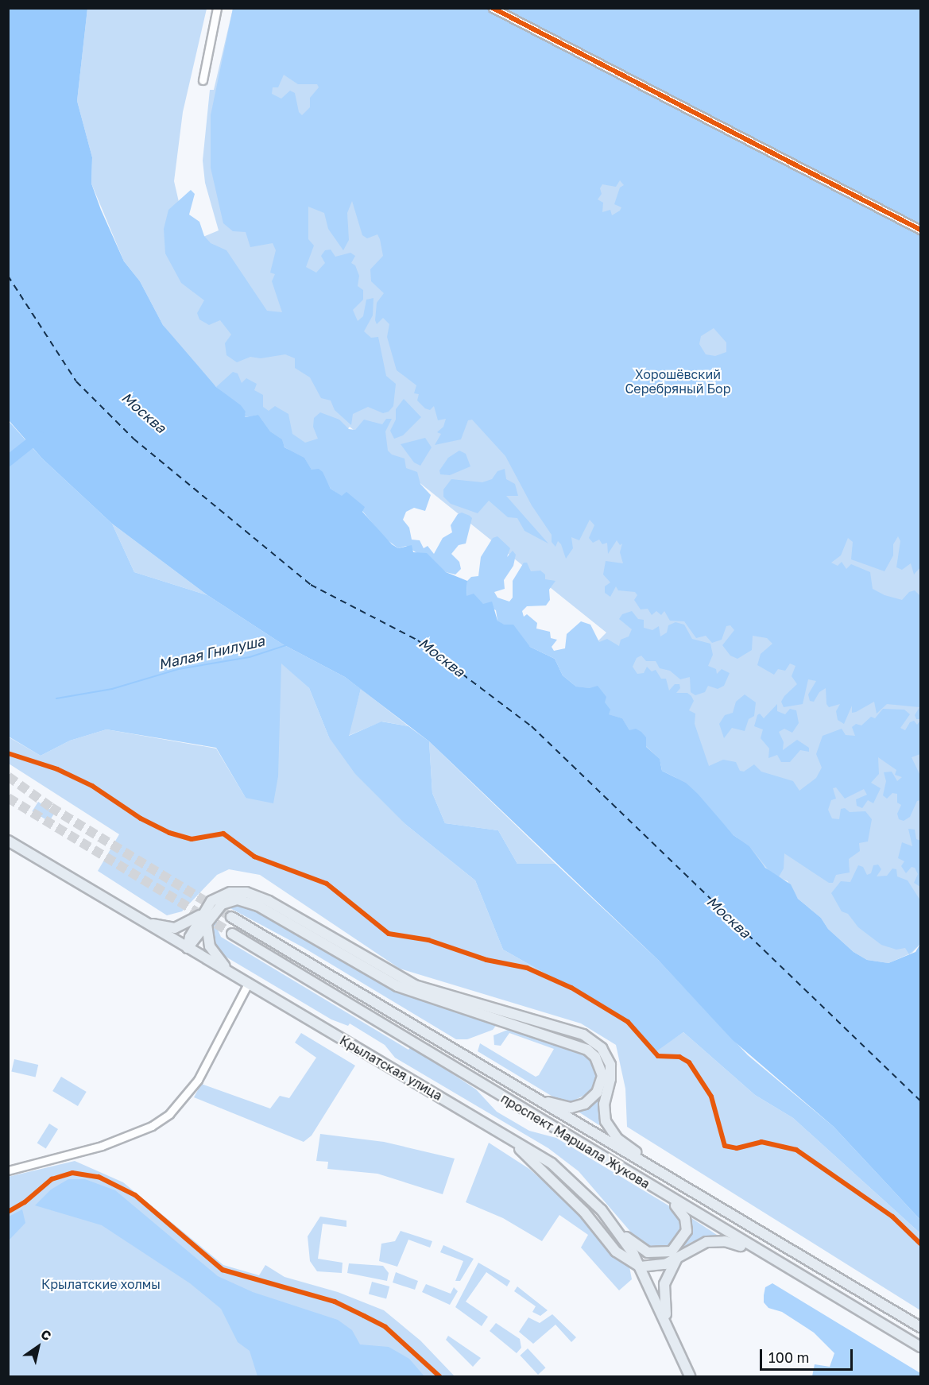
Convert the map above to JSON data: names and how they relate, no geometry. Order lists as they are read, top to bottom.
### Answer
{
  "streets": {
    "main road": ["Крылатская улица", "проспект Маршала Жукова"]
  },
  "water": ["Москва", "Малая Гнилуша"],
  "parks": ["Хорошёвский Серебряный Бор", "Крылатские холмы"],
  "scale_bar": "100 m",
  "north": "top right"
}
